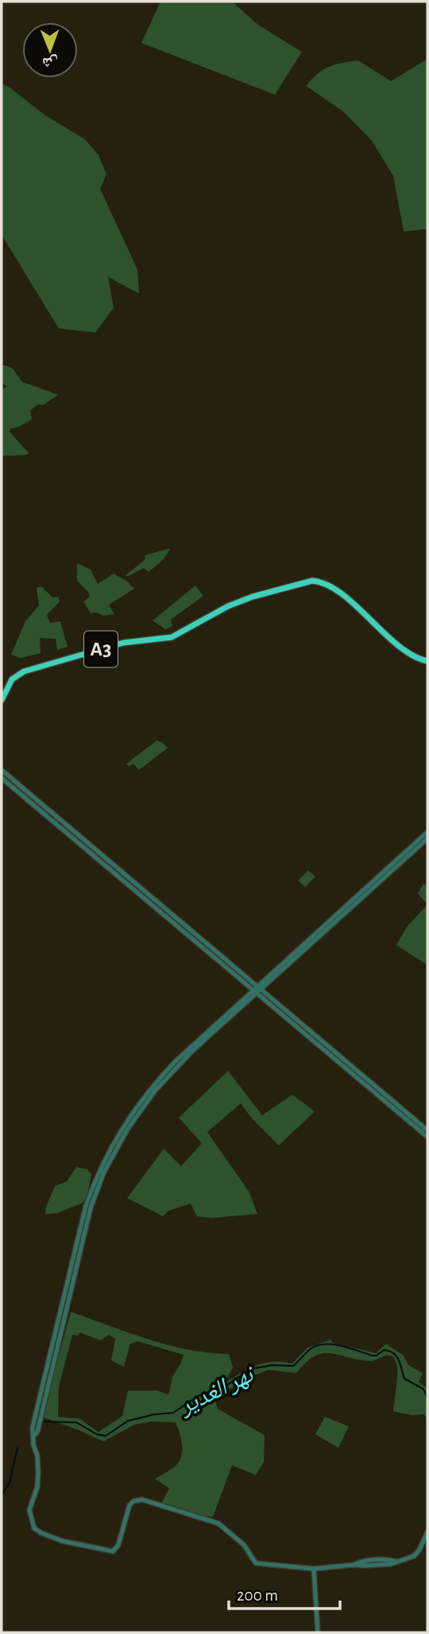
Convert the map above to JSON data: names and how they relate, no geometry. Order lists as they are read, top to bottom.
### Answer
{
  "streets": {
    "highway": ["A3"]
  },
  "water": ["نهر الغدير"],
  "scale_bar": "200 m",
  "north": "bottom"
}
